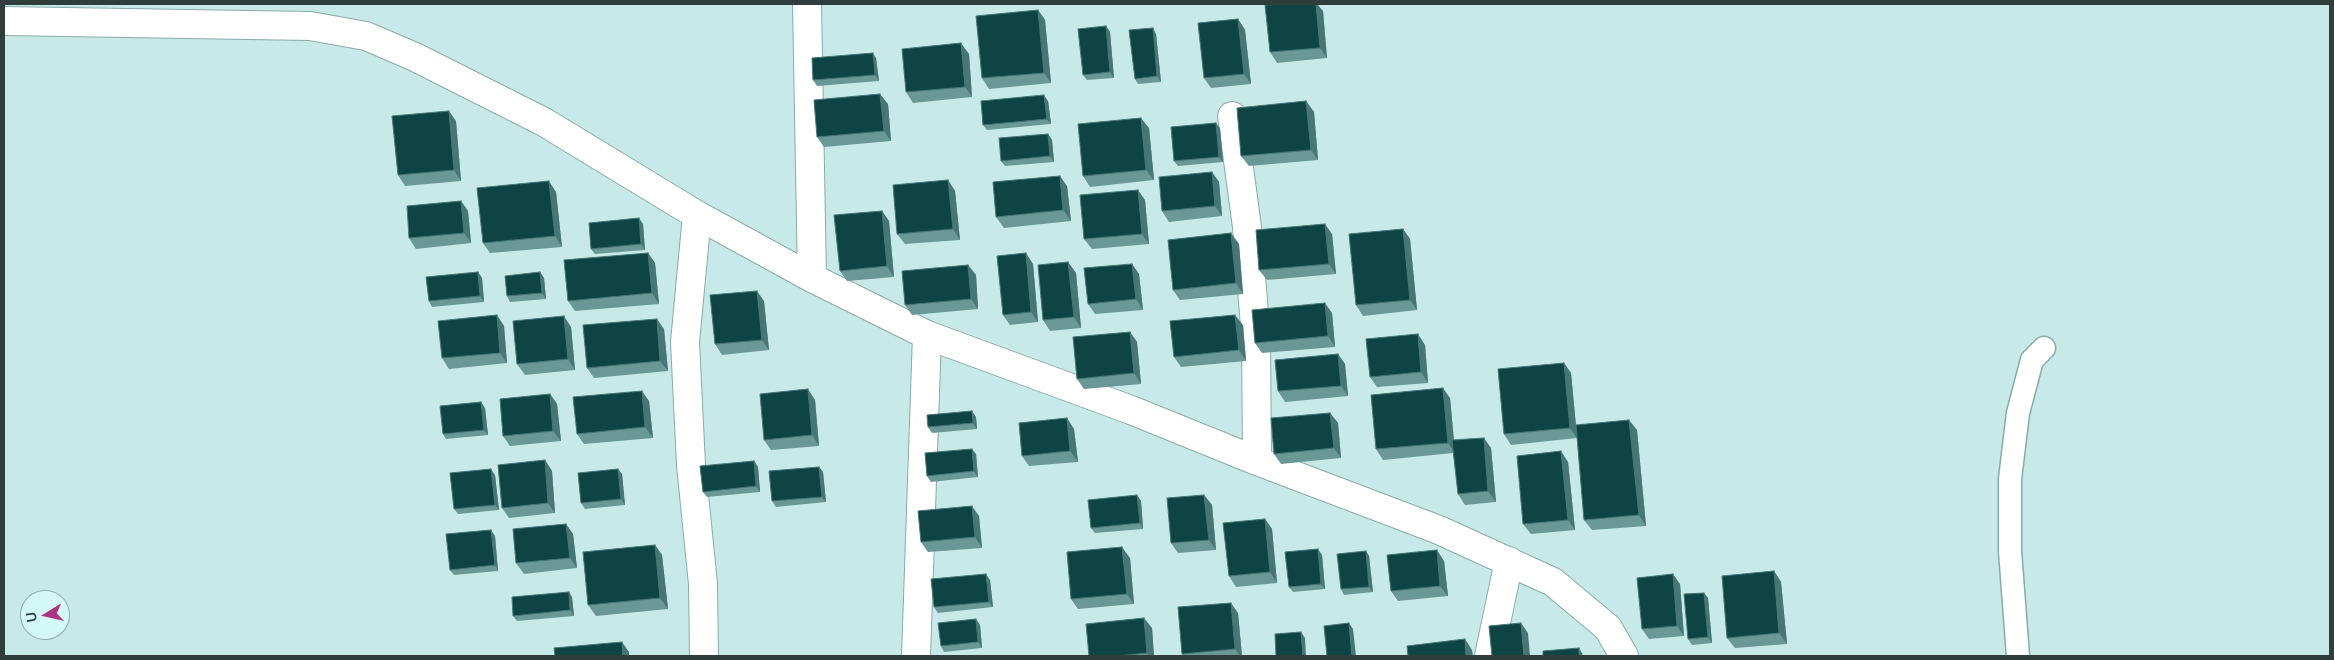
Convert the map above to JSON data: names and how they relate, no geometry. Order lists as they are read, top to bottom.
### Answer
{
  "north": "left"
}
